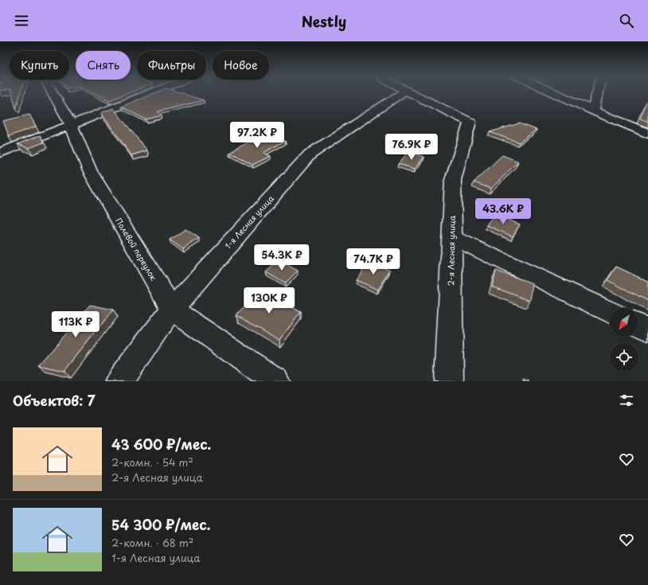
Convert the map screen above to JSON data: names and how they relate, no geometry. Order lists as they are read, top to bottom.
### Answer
{
  "streets": {
    "street": ["1-я Лесная улица", "Полевой переулок", "2-я Лесная улица"]
  },
  "crossings": [
    ["1-я Лесная улица", "Полевой переулок"]
  ],
  "north": "bottom left",
  "page": {
    "header": "Nestly",
    "chip": [
      "Купить",
      "Снять",
      "Фильтры",
      "Новое"
    ],
    "price": [
      "97.2K ₽",
      "76.9K ₽",
      "43.6K ₽",
      "54.3K ₽",
      "74.7K ₽",
      "130K ₽",
      "113K ₽"
    ],
    "heading": "Объектов: 7",
    "list": [
      {
        "name": "43 600 ₽/мес.",
        "note": "2-комн. · 54 m² · 2-я Лесная улица"
      },
      {
        "name": "54 300 ₽/мес.",
        "note": "2-комн. · 68 m² · 1-я Лесная улица"
      }
    ]
  }
}
